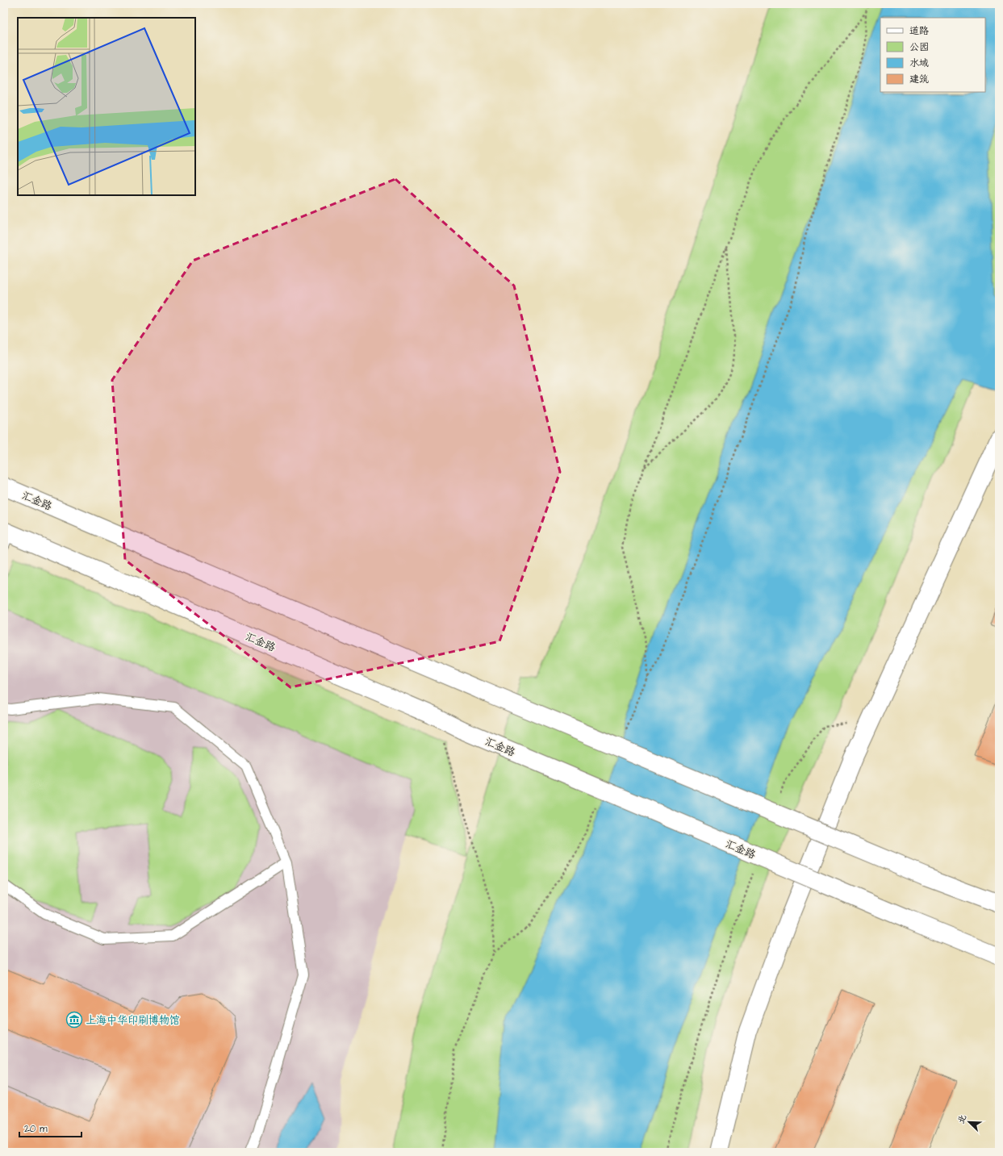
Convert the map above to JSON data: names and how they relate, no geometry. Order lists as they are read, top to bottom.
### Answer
{
  "streets": {
    "main road": ["汇金路"]
  },
  "places": {
    "museum": ["上海中华印刷博物馆"]
  },
  "legend": [
    "道路",
    "公园",
    "水域",
    "建筑"
  ],
  "scale_bar": "20 m",
  "north": "top left"
}
